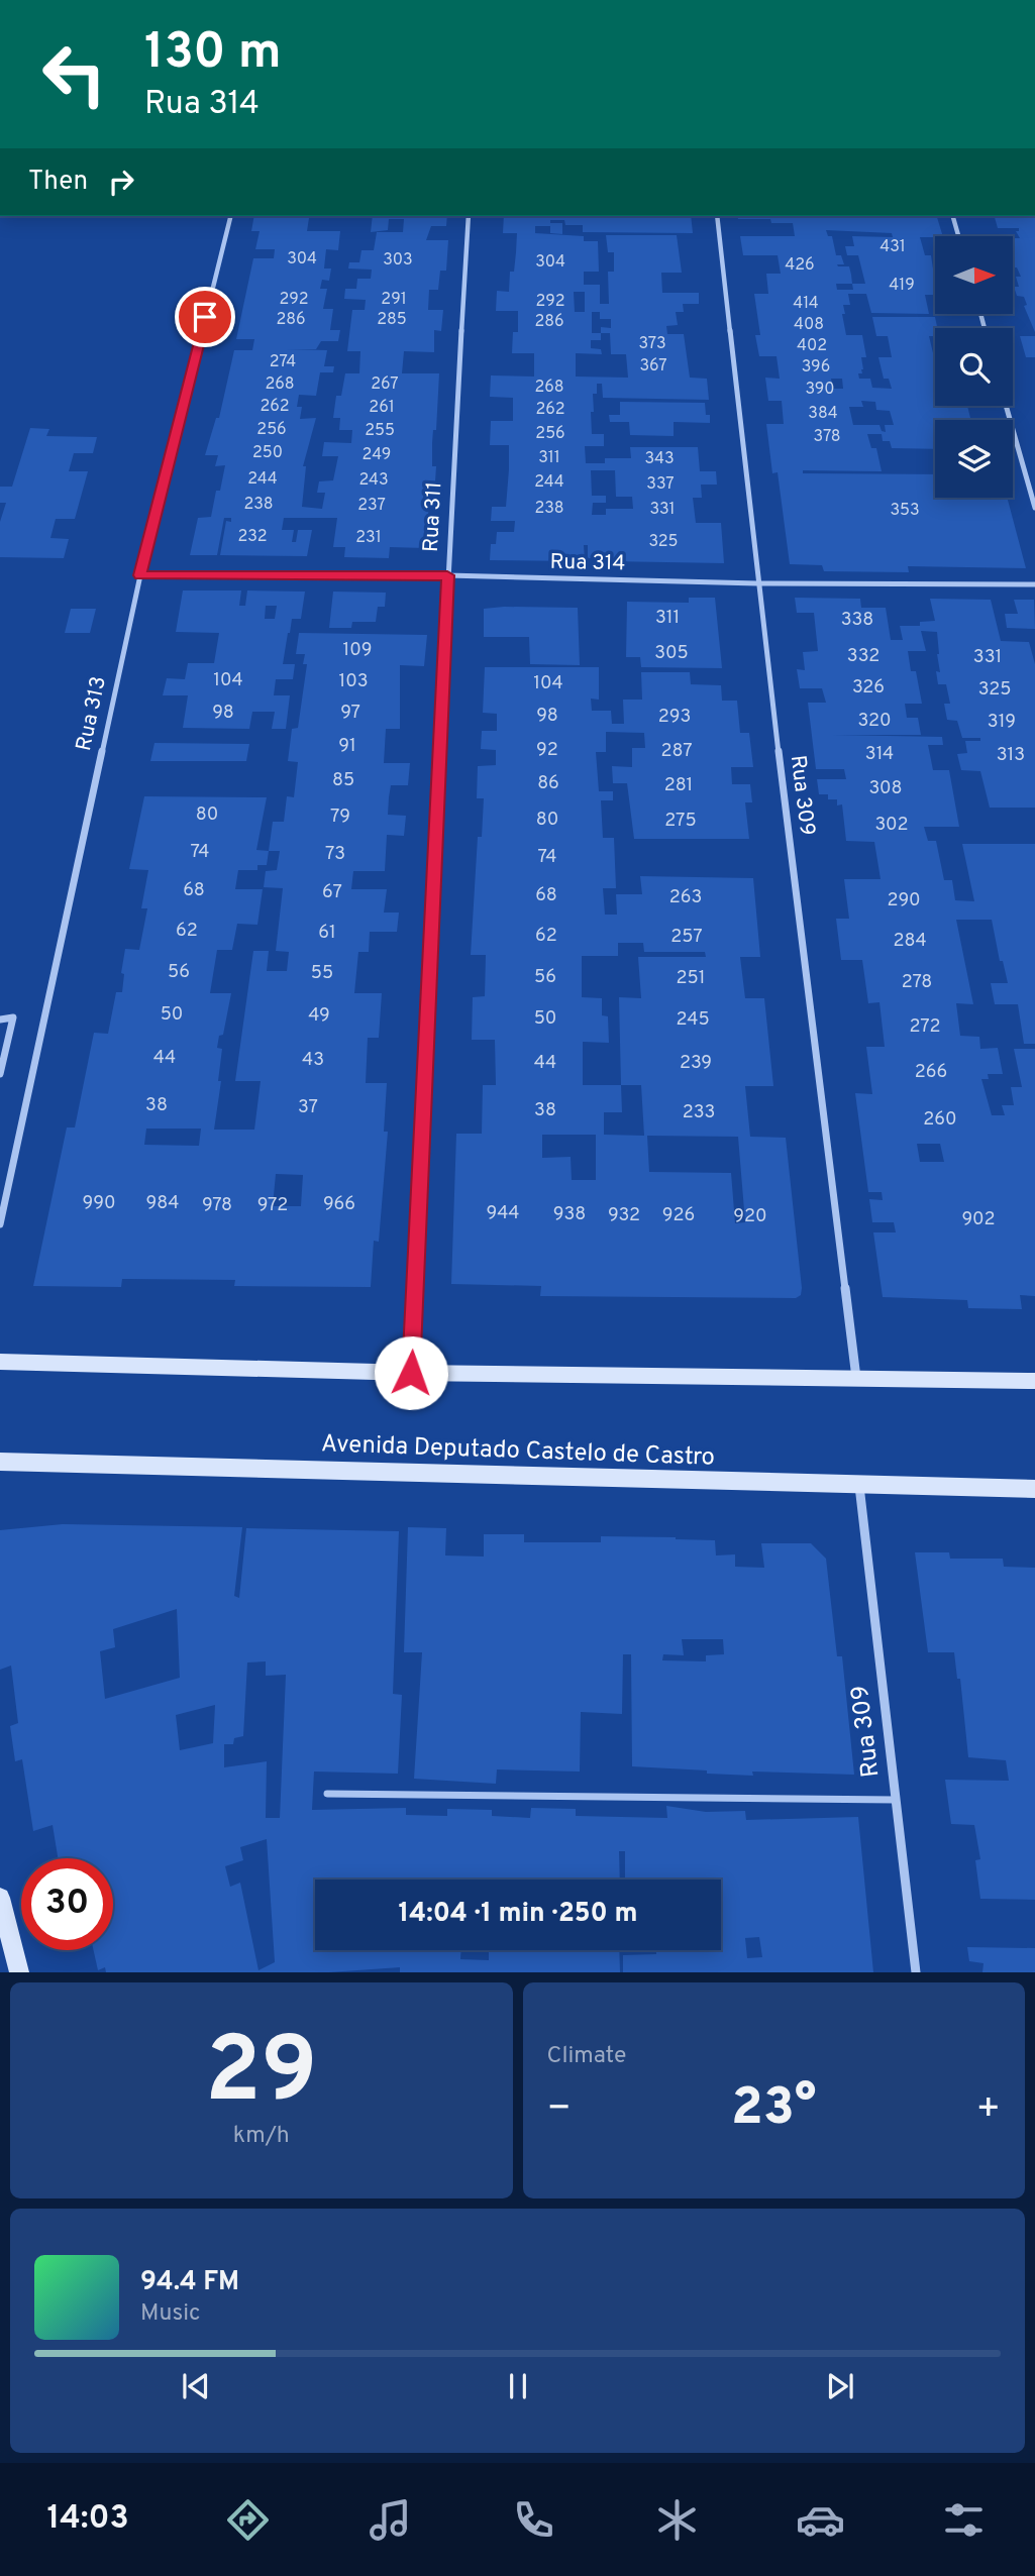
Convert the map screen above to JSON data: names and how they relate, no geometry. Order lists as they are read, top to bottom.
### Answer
{
  "streets": {
    "main road": ["Avenida Deputado Castelo de Castro"],
    "street": [
      "Rua 311",
      "Rua 314",
      "Rua 313",
      "Rua 309"
    ]
  },
  "crossings": [
    ["Rua 311", "Rua 314"],
    ["Rua 314", "Rua 313"],
    ["Rua 314", "Rua 309"],
    ["Rua 309", "Avenida Deputado Castelo de Castro"]
  ],
  "house_numbers": [
    "431",
    "304",
    "303",
    "304",
    "426",
    "419",
    "292",
    "291",
    "292",
    "414",
    "286",
    "285",
    "286",
    "408",
    "373",
    "402",
    "274",
    "367",
    "396",
    "268",
    "267",
    "268",
    "390",
    "262",
    "261",
    "262",
    "384",
    "256",
    "255",
    "256",
    "378",
    "250",
    "249",
    "311",
    "343",
    "244",
    "243",
    "244",
    "337",
    "238",
    "237",
    "238",
    "331",
    "353",
    "232",
    "231",
    "325",
    "311",
    "338",
    "109",
    "305",
    "332",
    "331",
    "104",
    "103",
    "104",
    "326",
    "325",
    "98",
    "97",
    "98",
    "293",
    "320",
    "319",
    "91",
    "92",
    "287",
    "314",
    "313",
    "85",
    "86",
    "281",
    "308",
    "80",
    "79",
    "80",
    "275",
    "302",
    "74",
    "73",
    "74",
    "68",
    "67",
    "68",
    "263",
    "290",
    "62",
    "61",
    "62",
    "257",
    "284",
    "56",
    "55",
    "56",
    "251",
    "278",
    "50",
    "49",
    "50",
    "245",
    "272",
    "44",
    "43",
    "44",
    "239",
    "266",
    "38",
    "37",
    "38",
    "233",
    "260",
    "990",
    "984",
    "966",
    "978",
    "972",
    "944",
    "938",
    "932",
    "926",
    "920",
    "902"
  ],
  "north": "right",
  "page": {
    "turn": ["130 m", "Rua 314"],
    "then": "Then",
    "limit": "30",
    "trip": "14:04 · 1 min · 250 m",
    "tile": [
      ["29", "km/h"],
      "Climate"
    ],
    "heat": ["−", "23°", "+"],
    "song": ["94.4 FM", "Music"],
    "tabs": "14:03"
  }
}
